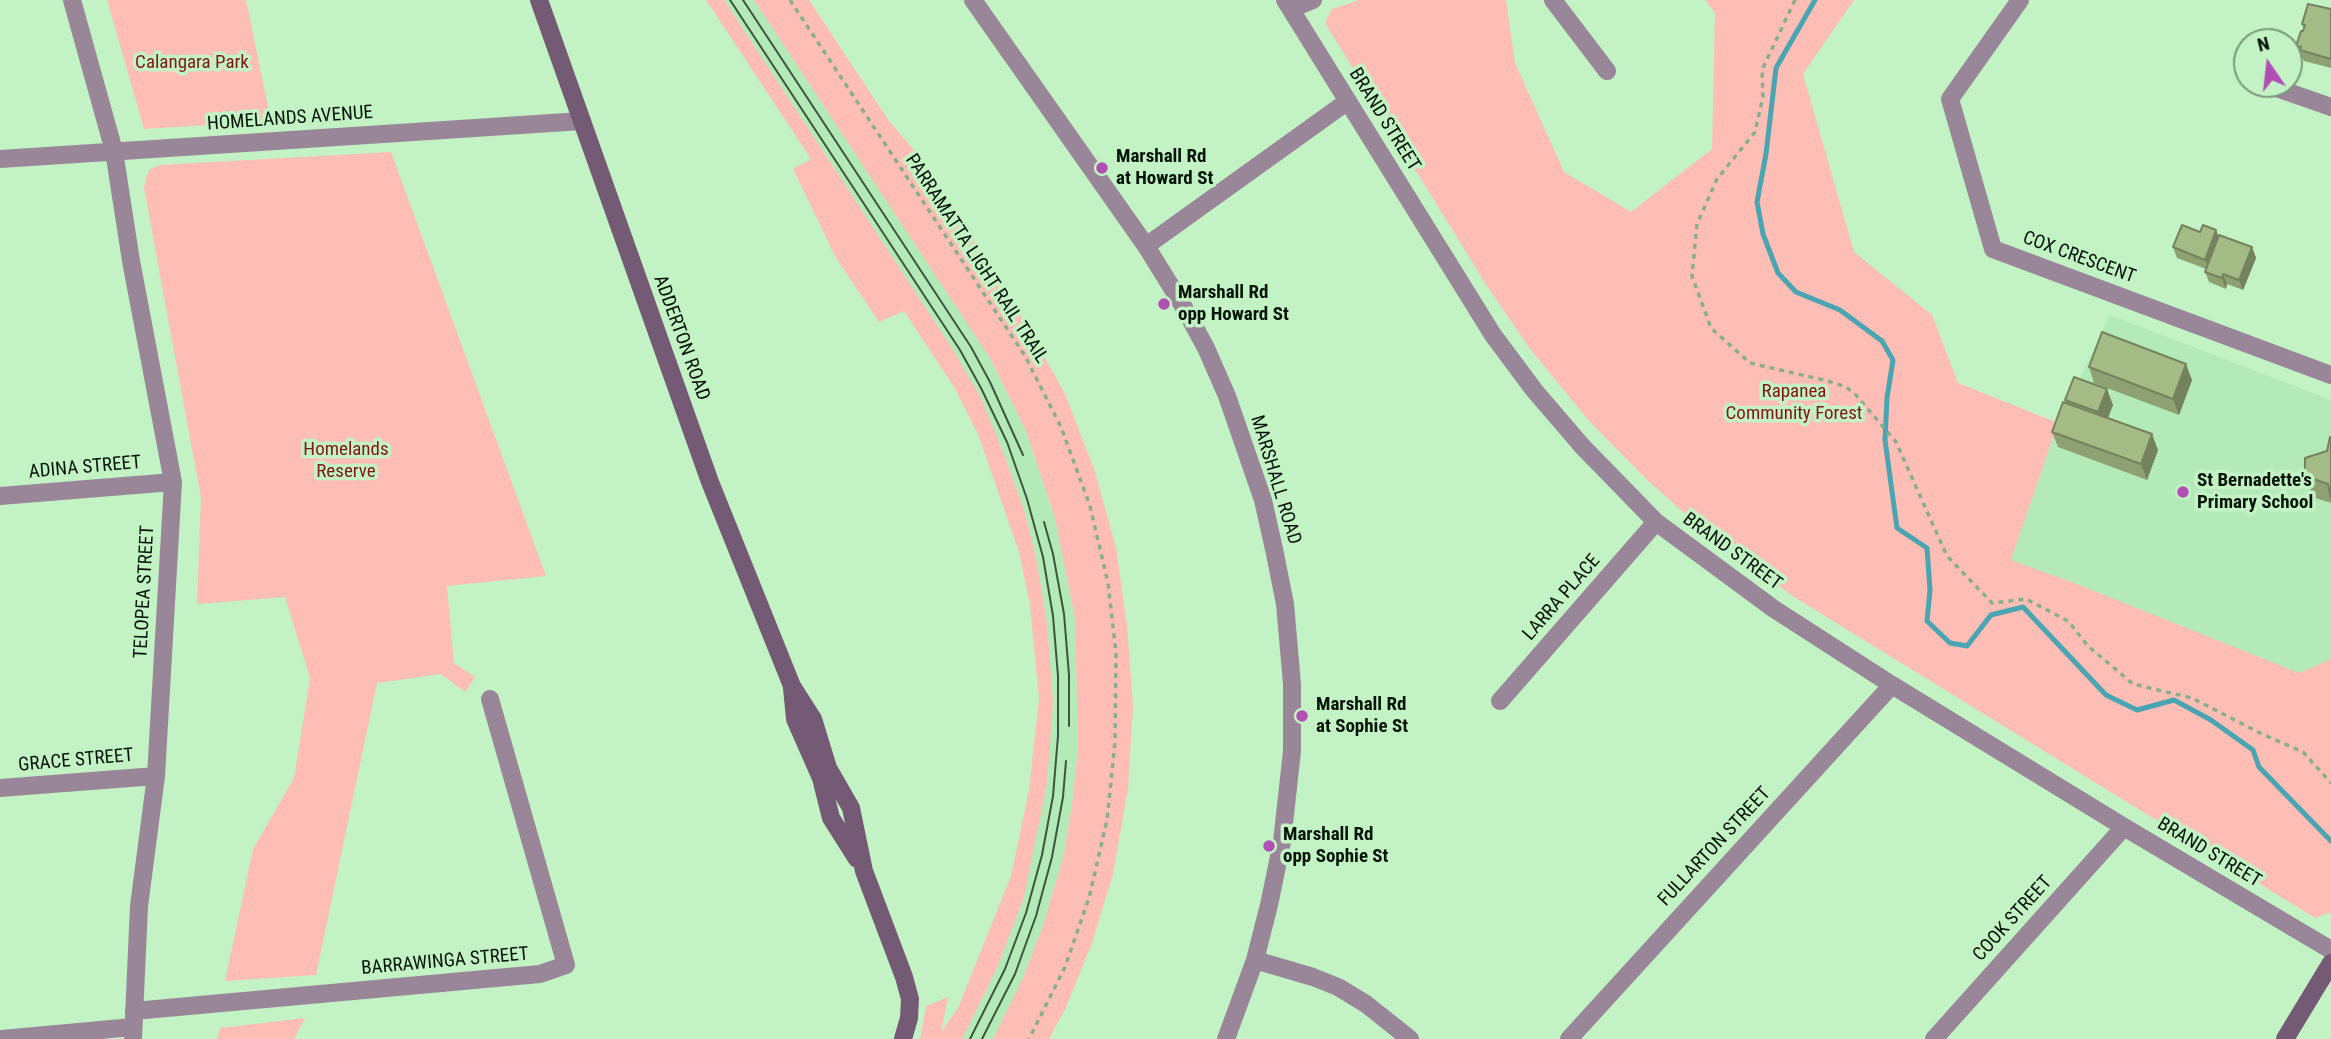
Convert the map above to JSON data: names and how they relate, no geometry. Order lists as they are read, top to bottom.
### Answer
{
  "streets": {
    "main road": ["ADDERTON ROAD"],
    "street": [
      "HOMELANDS AVENUE",
      "BRAND STREET",
      "COX CRESCENT",
      "ADINA STREET",
      "MARSHALL ROAD",
      "TELOPEA STREET",
      "LARRA PLACE",
      "GRACE STREET",
      "FULLARTON STREET",
      "COOK STREET",
      "BARRAWINGA STREET"
    ],
    "path": ["PARRAMATTA LIGHT RAIL TRAIL"]
  },
  "crossings": [
    ["HOMELANDS AVENUE", "ADDERTON ROAD"],
    ["HOMELANDS AVENUE", "TELOPEA STREET"],
    ["BRAND STREET", "LARRA PLACE"],
    ["BRAND STREET", "FULLARTON STREET"],
    ["BRAND STREET", "COOK STREET"],
    ["ADINA STREET", "TELOPEA STREET"],
    ["TELOPEA STREET", "GRACE STREET"],
    ["TELOPEA STREET", "BARRAWINGA STREET"]
  ],
  "parks": ["Calangara Park", "Rapanea Community Forest", "Homelands Reserve"],
  "places": [
    "Marshall Rd at Howard St",
    "Marshall Rd opp Howard St",
    "St Bernadette's Primary School",
    "Marshall Rd at Sophie St",
    "Marshall Rd opp Sophie St"
  ],
  "north": "top"
}
